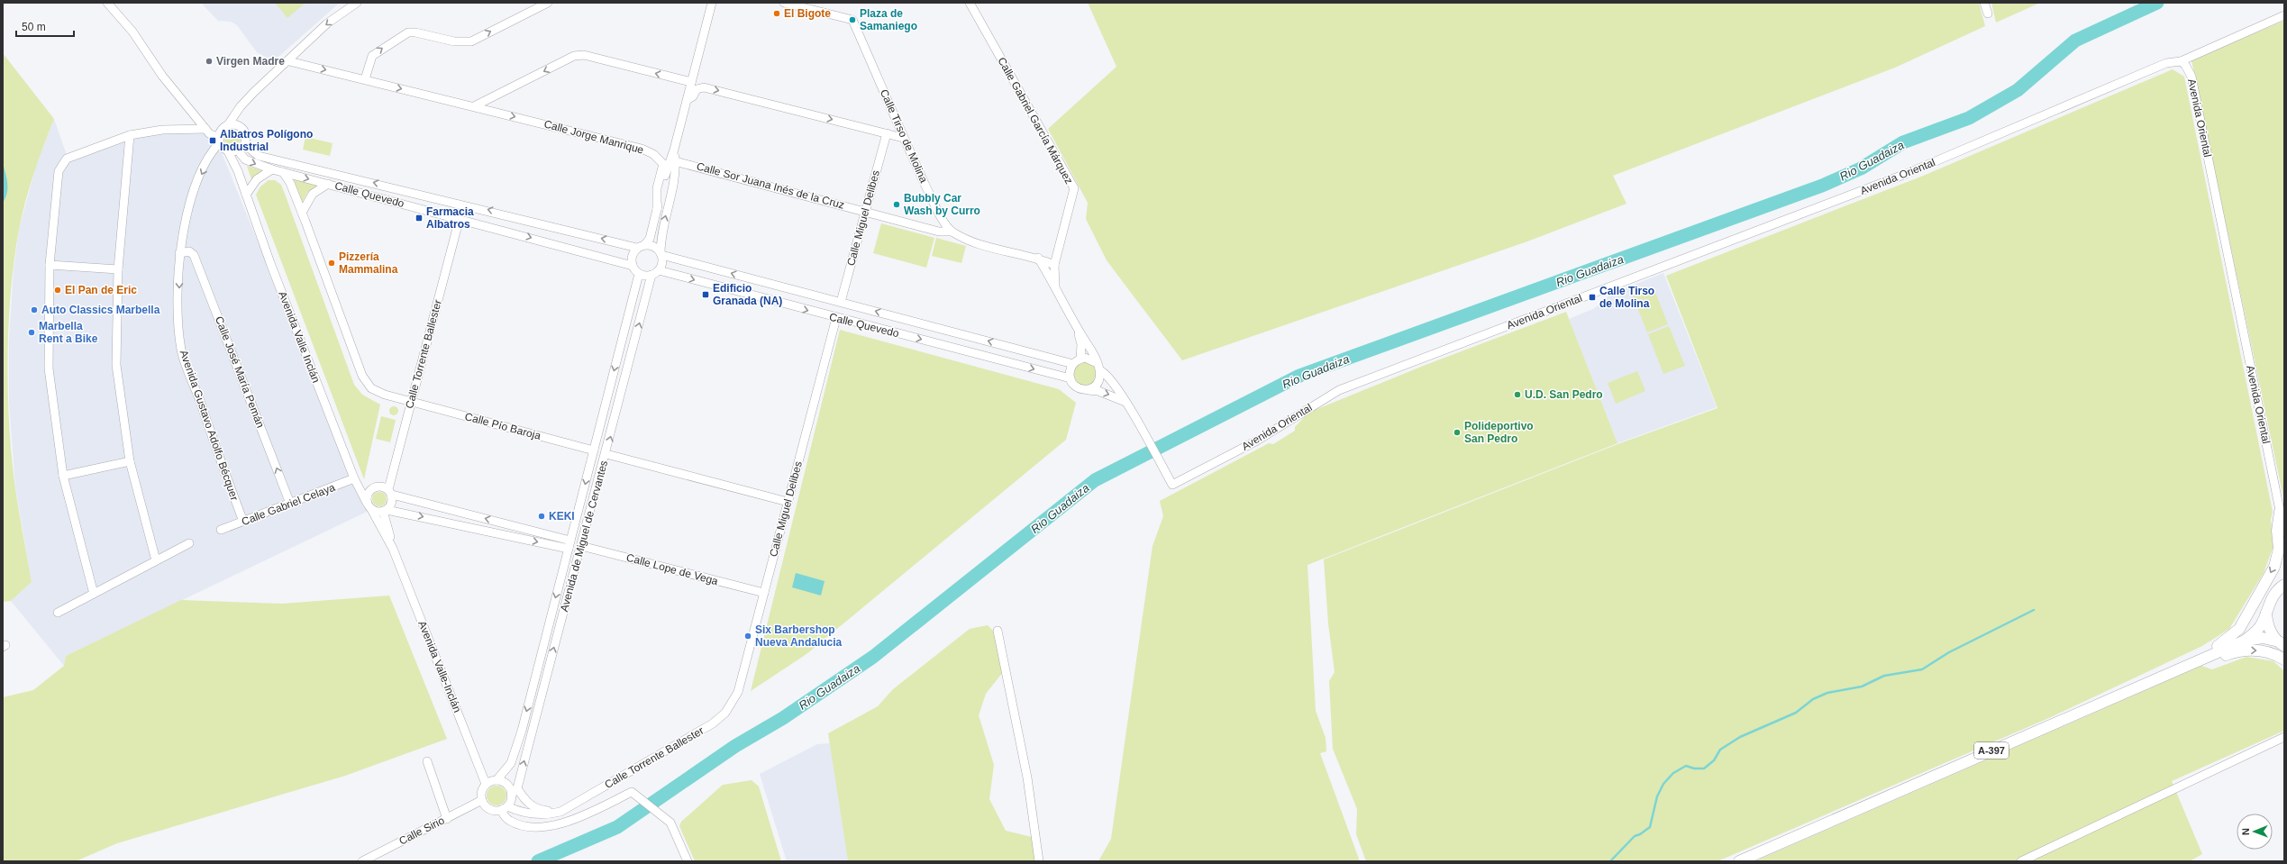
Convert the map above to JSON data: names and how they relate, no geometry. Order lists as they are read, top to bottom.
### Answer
{
  "streets": {
    "main road": ["A-397"],
    "street": [
      "Avenida Oriental",
      "Calle Gabriel García Márquez",
      "Calle Tirso de Molina",
      "Calle Jorge Manrique",
      "Calle Sor Juana Inés de la Cruz",
      "Calle Quevedo",
      "Calle Miguel Delibes",
      "Avenida Valle Inclán",
      "Calle Torrente Ballester",
      "Calle José María Pemán",
      "Avenida Gustavo Adolfo Bécquer",
      "Calle Pío Baroja",
      "Calle Gabriel Celaya",
      "Avenida de Miguel de Cervantes",
      "Calle Lope de Vega",
      "Avenida Valle-Inclán",
      "Calle Sirio"
    ]
  },
  "crossings": [
    ["Calle Gabriel García Márquez", "Calle Tirso de Molina"],
    ["Calle Tirso de Molina", "Calle Sor Juana Inés de la Cruz"],
    ["Calle Sor Juana Inés de la Cruz", "Calle Miguel Delibes"],
    ["Calle Quevedo", "Calle Miguel Delibes"],
    ["Calle Quevedo", "Avenida Valle Inclán"],
    ["Calle Quevedo", "Calle Torrente Ballester"],
    ["Calle Quevedo", "Avenida Gustavo Adolfo Bécquer"],
    ["Calle Quevedo", "Calle Pío Baroja"],
    ["Calle Quevedo", "Avenida de Miguel de Cervantes"],
    ["Calle Miguel Delibes", "Calle Torrente Ballester"],
    ["Calle Miguel Delibes", "Calle Lope de Vega"],
    ["Avenida Valle Inclán", "Calle Torrente Ballester"],
    ["Avenida Valle Inclán", "Avenida Gustavo Adolfo Bécquer"],
    ["Avenida Valle Inclán", "Calle Gabriel Celaya"],
    ["Avenida Valle Inclán", "Avenida Valle-Inclán"],
    ["Calle Torrente Ballester", "Calle Pío Baroja"],
    ["Calle Torrente Ballester", "Avenida de Miguel de Cervantes"],
    ["Calle Torrente Ballester", "Avenida Valle-Inclán"],
    ["Calle Torrente Ballester", "Calle Sirio"],
    ["Calle José María Pemán", "Avenida Gustavo Adolfo Bécquer"],
    ["Calle José María Pemán", "Calle Gabriel Celaya"],
    ["Avenida Gustavo Adolfo Bécquer", "Calle Gabriel Celaya"],
    ["Calle Pío Baroja", "Avenida de Miguel de Cervantes"],
    ["Avenida de Miguel de Cervantes", "Calle Lope de Vega"],
    ["Avenida de Miguel de Cervantes", "Avenida Valle-Inclán"],
    ["Avenida de Miguel de Cervantes", "Calle Sirio"],
    ["Avenida Valle-Inclán", "Calle Sirio"]
  ],
  "one_way": ["Calle Jorge Manrique", "Calle José María Pemán"],
  "water": ["Rio Guadaiza"],
  "places": {
    "other": [
      "El Bigote",
      "Plaza de Samaniego",
      "Virgen Madre",
      "Bubbly Car Wash by Curro",
      "Pizzería Mammalina",
      "El Pan de Eric",
      "Auto Classics Marbella",
      "Marbella Rent a Bike",
      "U.D. San Pedro",
      "Polideportivo San Pedro",
      "KEKI",
      "Six Barbershop Nueva Andalucia"
    ],
    "transit": [
      "Albatros Polígono Industrial",
      "Farmacia Albatros",
      "Edificio Granada (NA)",
      "Calle Tirso de Molina"
    ]
  },
  "scale_bar": "50 m",
  "north": "left"
}
